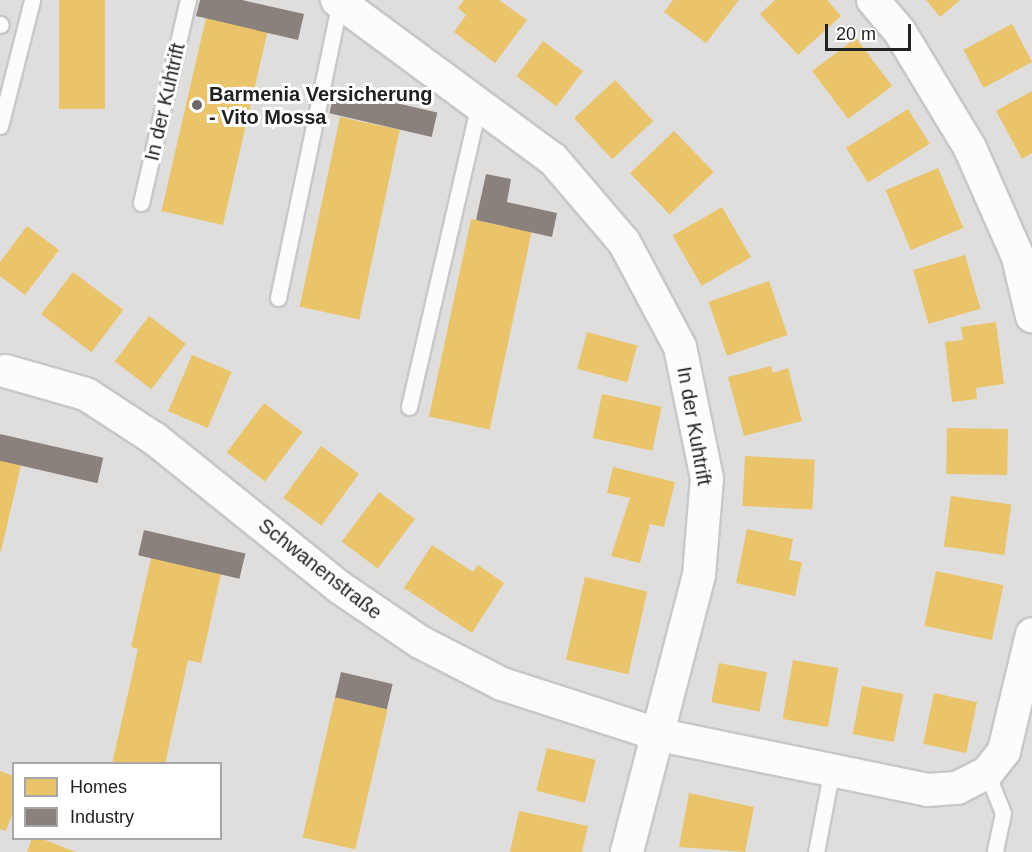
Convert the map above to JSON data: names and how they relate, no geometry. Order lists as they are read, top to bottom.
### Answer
{
  "streets": {
    "street": ["In der Kuhtrift", "Schwanenstraße"]
  },
  "crossings": [
    ["In der Kuhtrift", "Schwanenstraße"]
  ],
  "places": ["Barmenia Versicherung - Vito Mossa"],
  "legend": ["Homes", "Industry"],
  "scale_bar": "20 m"
}
